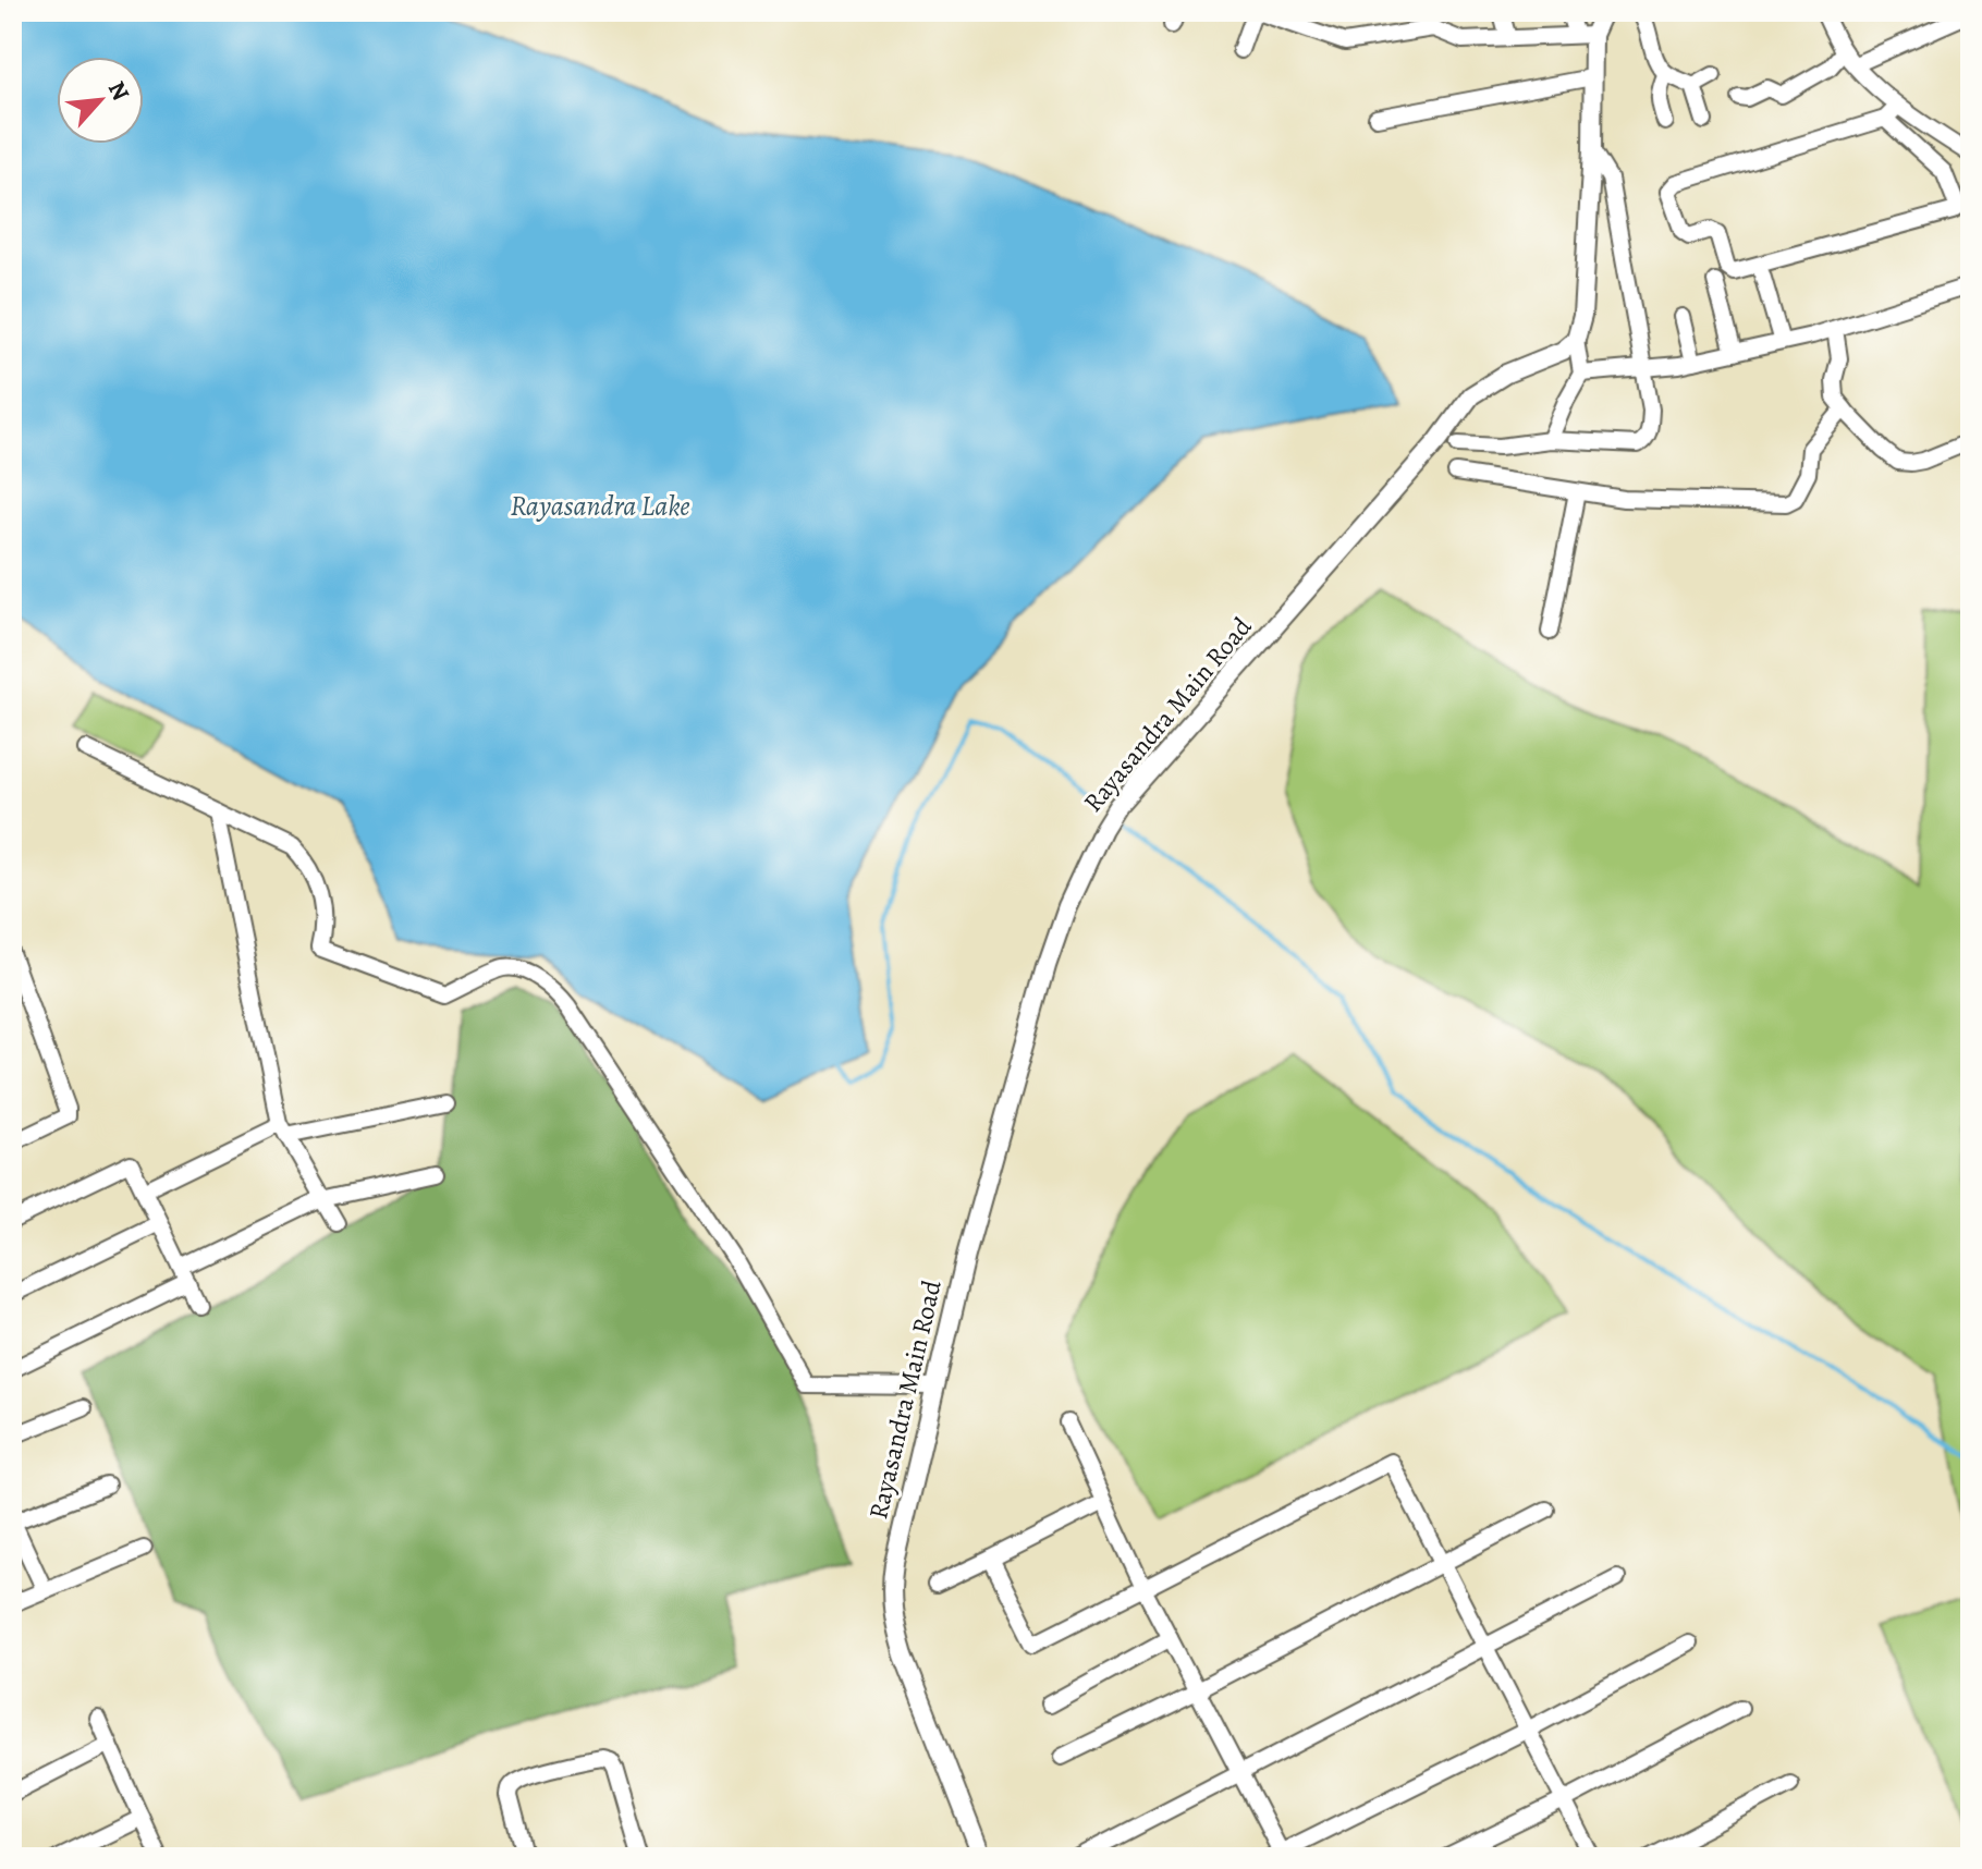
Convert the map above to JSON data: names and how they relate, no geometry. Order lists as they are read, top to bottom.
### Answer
{
  "streets": {
    "street": ["Rayasandra Main Road"]
  },
  "water": ["Rayasandra Lake"],
  "north": "top right"
}
